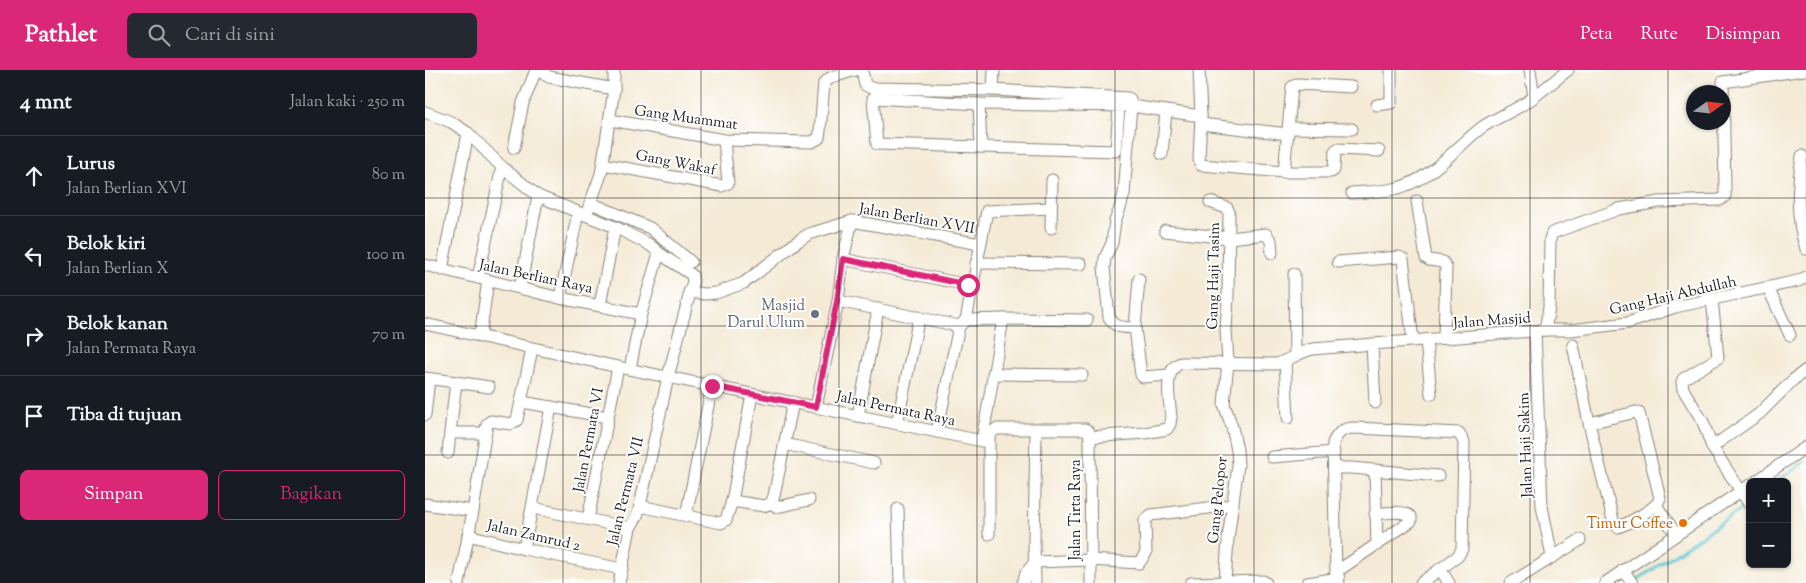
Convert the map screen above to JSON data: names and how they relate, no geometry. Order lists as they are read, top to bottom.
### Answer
{
  "streets": {
    "street": [
      "Gang Muammat",
      "Gang Wakaf",
      "Jalan Berlian XVII",
      "Jalan Berlian Raya",
      "Gang Haji Tasim",
      "Gang Haji Abdullah",
      "Jalan Masjid",
      "Jalan Permata Raya",
      "Jalan Permata VI",
      "Jalan Haji Sakim",
      "Jalan Permata VII",
      "Gang Pelopor",
      "Jalan Tirta Raya",
      "Jalan Zamrud 2"
    ]
  },
  "crossings": [
    ["Gang Muammat", "Gang Wakaf"],
    ["Jalan Berlian XVII", "Jalan Permata VII"],
    ["Jalan Berlian Raya", "Jalan Permata VI"],
    ["Gang Haji Tasim", "Jalan Masjid"],
    ["Gang Haji Tasim", "Gang Pelopor"],
    ["Gang Haji Abdullah", "Jalan Masjid"],
    ["Gang Haji Abdullah", "Jalan Haji Sakim"],
    ["Jalan Masjid", "Jalan Haji Sakim"],
    ["Jalan Masjid", "Gang Pelopor"],
    ["Jalan Permata Raya", "Jalan Permata VI"],
    ["Jalan Permata Raya", "Jalan Permata VII"],
    ["Jalan Permata Raya", "Jalan Tirta Raya"],
    ["Jalan Permata VII", "Jalan Zamrud 2"]
  ],
  "places": ["Masjid Darul Ulum", "Timur Coffee"],
  "north": "right",
  "page": {
    "header": "Pathlet",
    "search": "Cari di sini",
    "nav": ["Peta", "Rute", "Disimpan"],
    "heading": ["4 mnt", "Jalan kaki · 250 m"],
    "list": [
      ["Lurus", "Jalan Berlian XVI", "80 m"],
      ["Belok kiri", "Jalan Berlian X", "100 m"],
      ["Belok kanan", "Jalan Permata Raya", "70 m"],
      "Tiba di tujuan"
    ],
    "buttons": ["Simpan", "Bagikan"],
    "map_buttons": ["+", "−"]
  }
}
